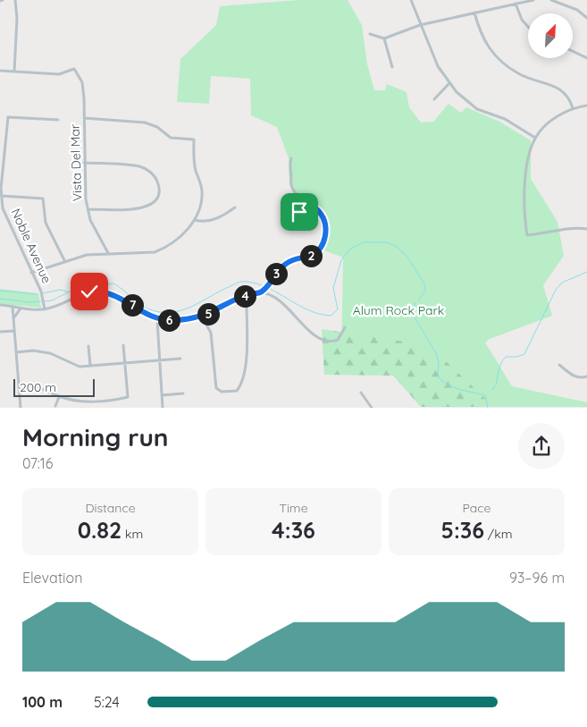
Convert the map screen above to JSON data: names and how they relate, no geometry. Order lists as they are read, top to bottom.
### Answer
{
  "streets": {
    "street": ["Vista Del Mar", "Noble Avenue"]
  },
  "parks": ["Alum Rock Park"],
  "scale_bar": "200 m",
  "north": "top right",
  "page": {
    "pins": [
      "2",
      "3",
      "4",
      "7",
      "5",
      "6"
    ],
    "scale": "200 m",
    "heading": ["Morning run", "07:16"],
    "stats": [
      ["Distance", "0.82 km"],
      ["Time", "4:36"],
      ["Pace", "5:36 /km"]
    ],
    "chart": ["Elevation", "93–96 m"],
    "list": [
      {
        "name": "100 m",
        "note": "5:24"
      }
    ]
  }
}
